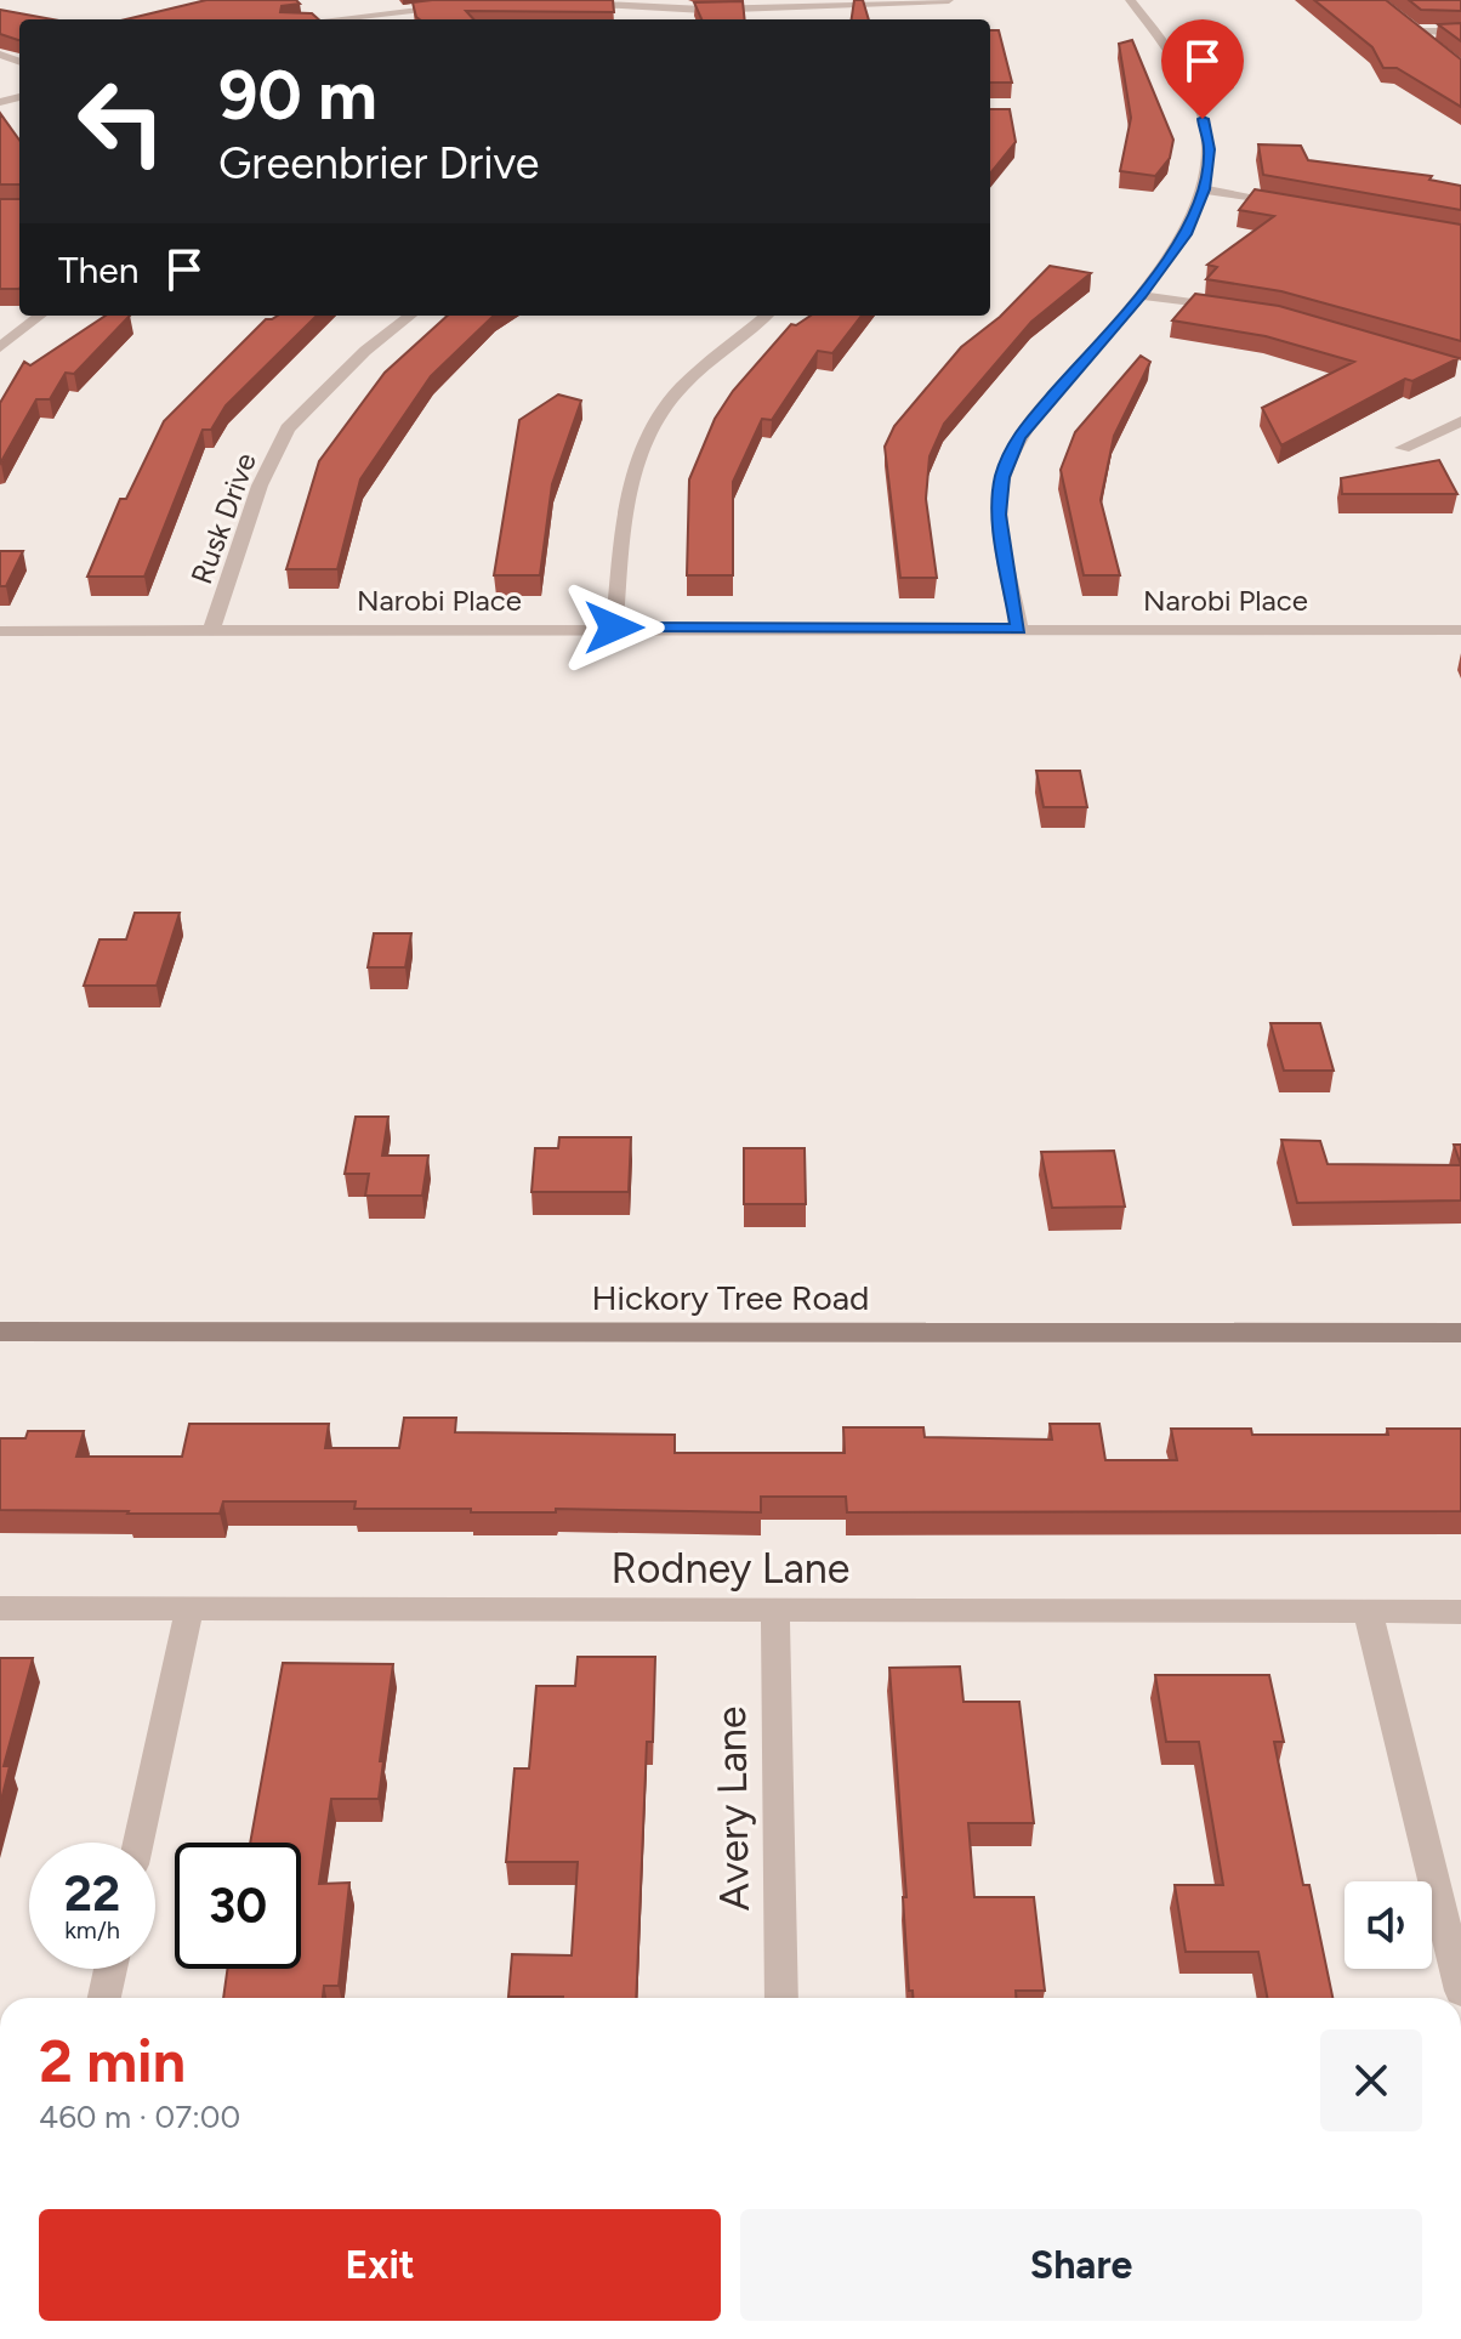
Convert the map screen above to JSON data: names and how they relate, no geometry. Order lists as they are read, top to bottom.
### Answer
{
  "streets": {
    "street": [
      "Rusk Drive",
      "Narobi Place",
      "Hickory Tree Road",
      "Rodney Lane",
      "Avery Lane"
    ]
  },
  "crossings": [
    ["Rusk Drive", "Narobi Place"],
    ["Rodney Lane", "Avery Lane"]
  ],
  "page": {
    "turn": ["90 m", "Greenbrier Drive"],
    "then": "Then",
    "speed": "22 km/h",
    "limit": "30",
    "heading": ["2 min", "460 m · 07:00"],
    "buttons": ["Exit", "Share"]
  }
}
